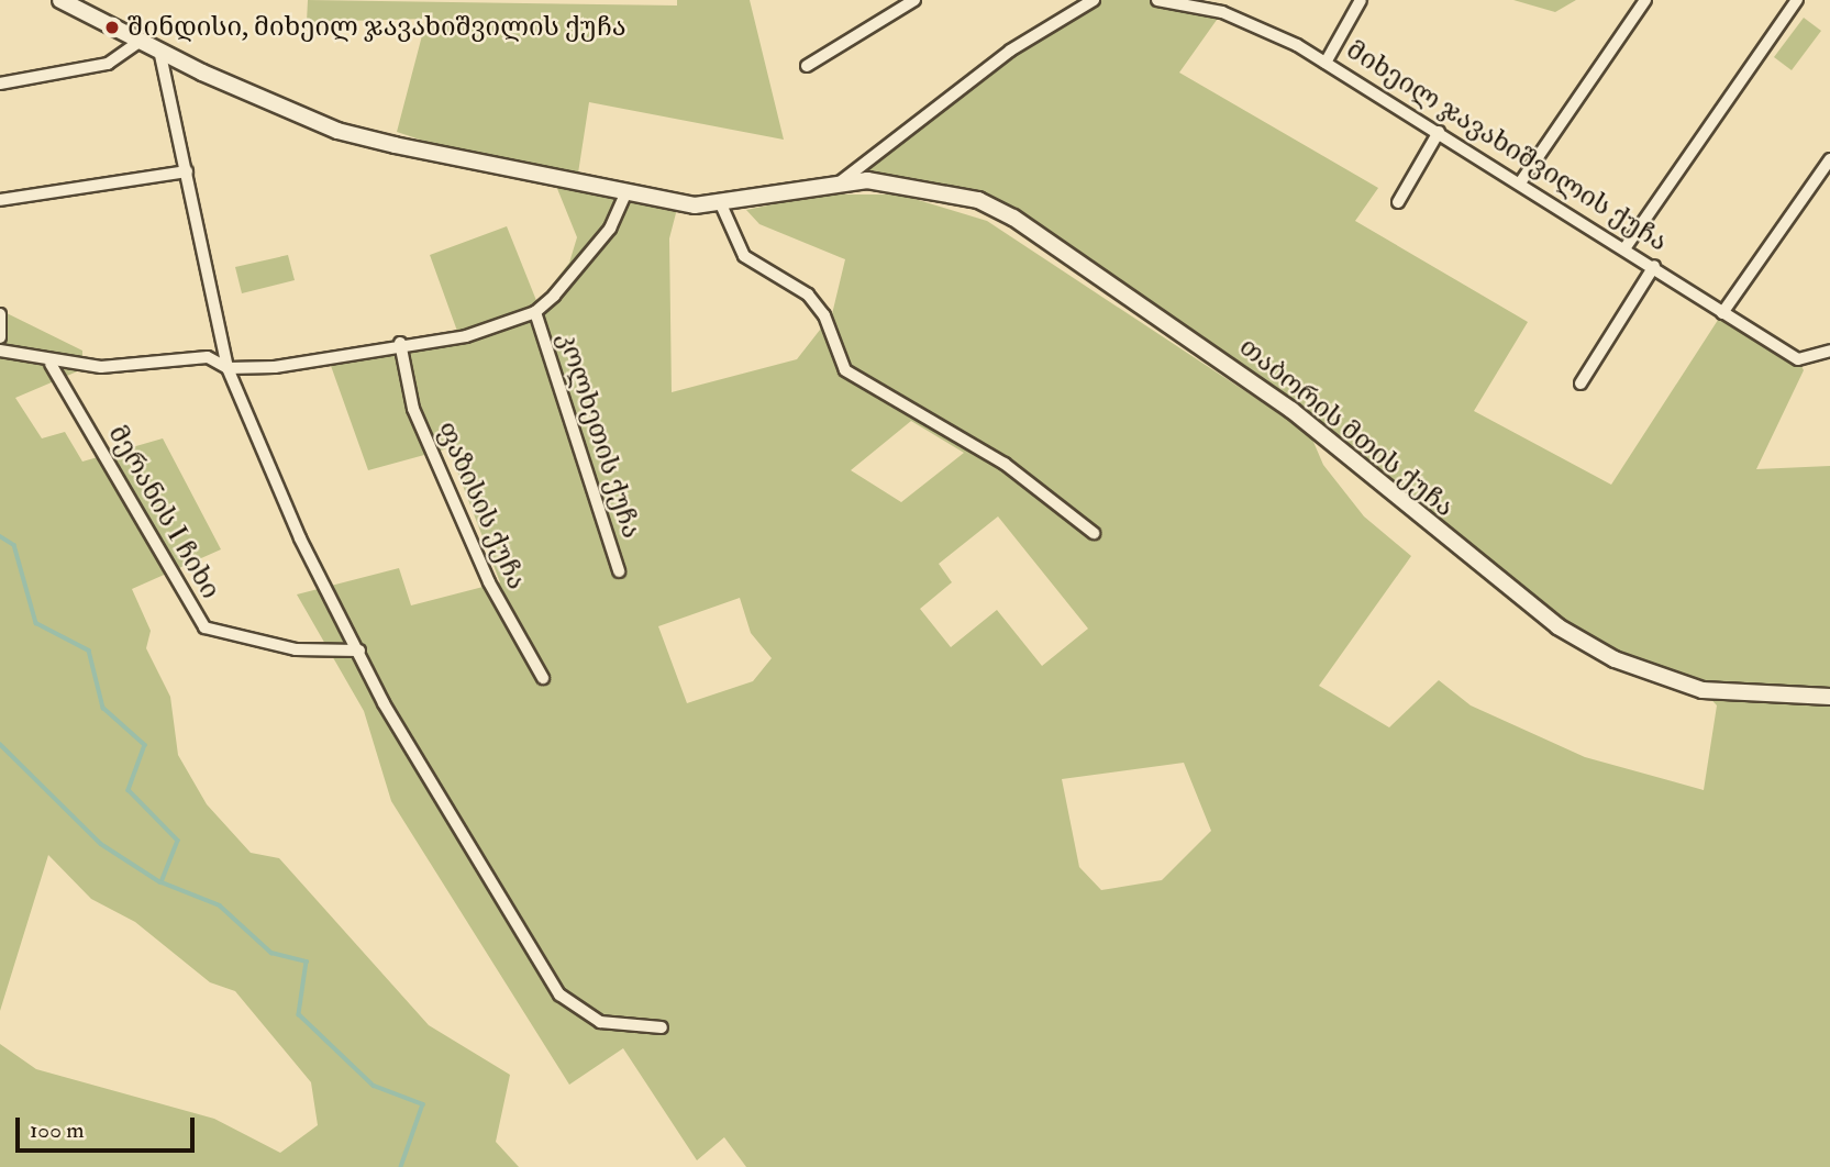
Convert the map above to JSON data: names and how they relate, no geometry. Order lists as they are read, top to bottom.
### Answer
{
  "streets": {
    "main road": ["თაბორის მთის ქუჩა"],
    "street": [
      "მიხეილ ჯავახიშვილის ქუჩა",
      "კოლხეთის ქუჩა",
      "ფაზისის ქუჩა",
      "მერანის I ჩიხი"
    ]
  },
  "places": ["შინდისი, მიხეილ ჯავახიშვილის ქუჩა"],
  "scale_bar": "100 m"
}
